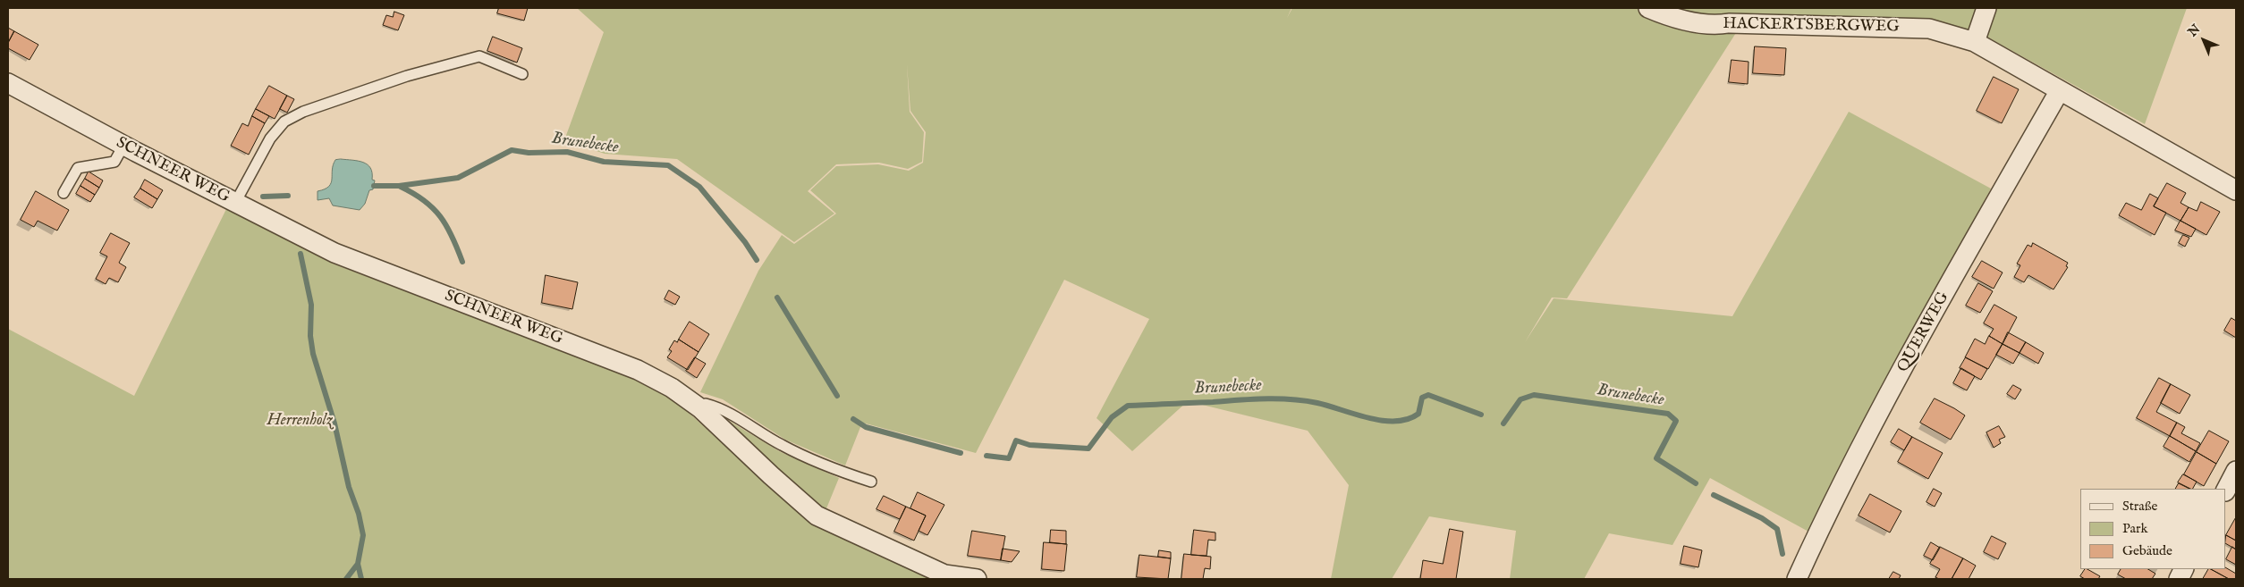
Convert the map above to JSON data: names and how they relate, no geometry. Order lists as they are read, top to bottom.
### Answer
{
  "streets": {
    "street": ["HACKERTSBERGWEG", "SCHNEER WEG", "QUERWEG"]
  },
  "crossings": [
    ["HACKERTSBERGWEG", "QUERWEG"]
  ],
  "water": ["Brunebecke"],
  "parks": ["Herrenholz"],
  "legend": ["Straße", "Park", "Gebäude"],
  "north": "top left"
}
